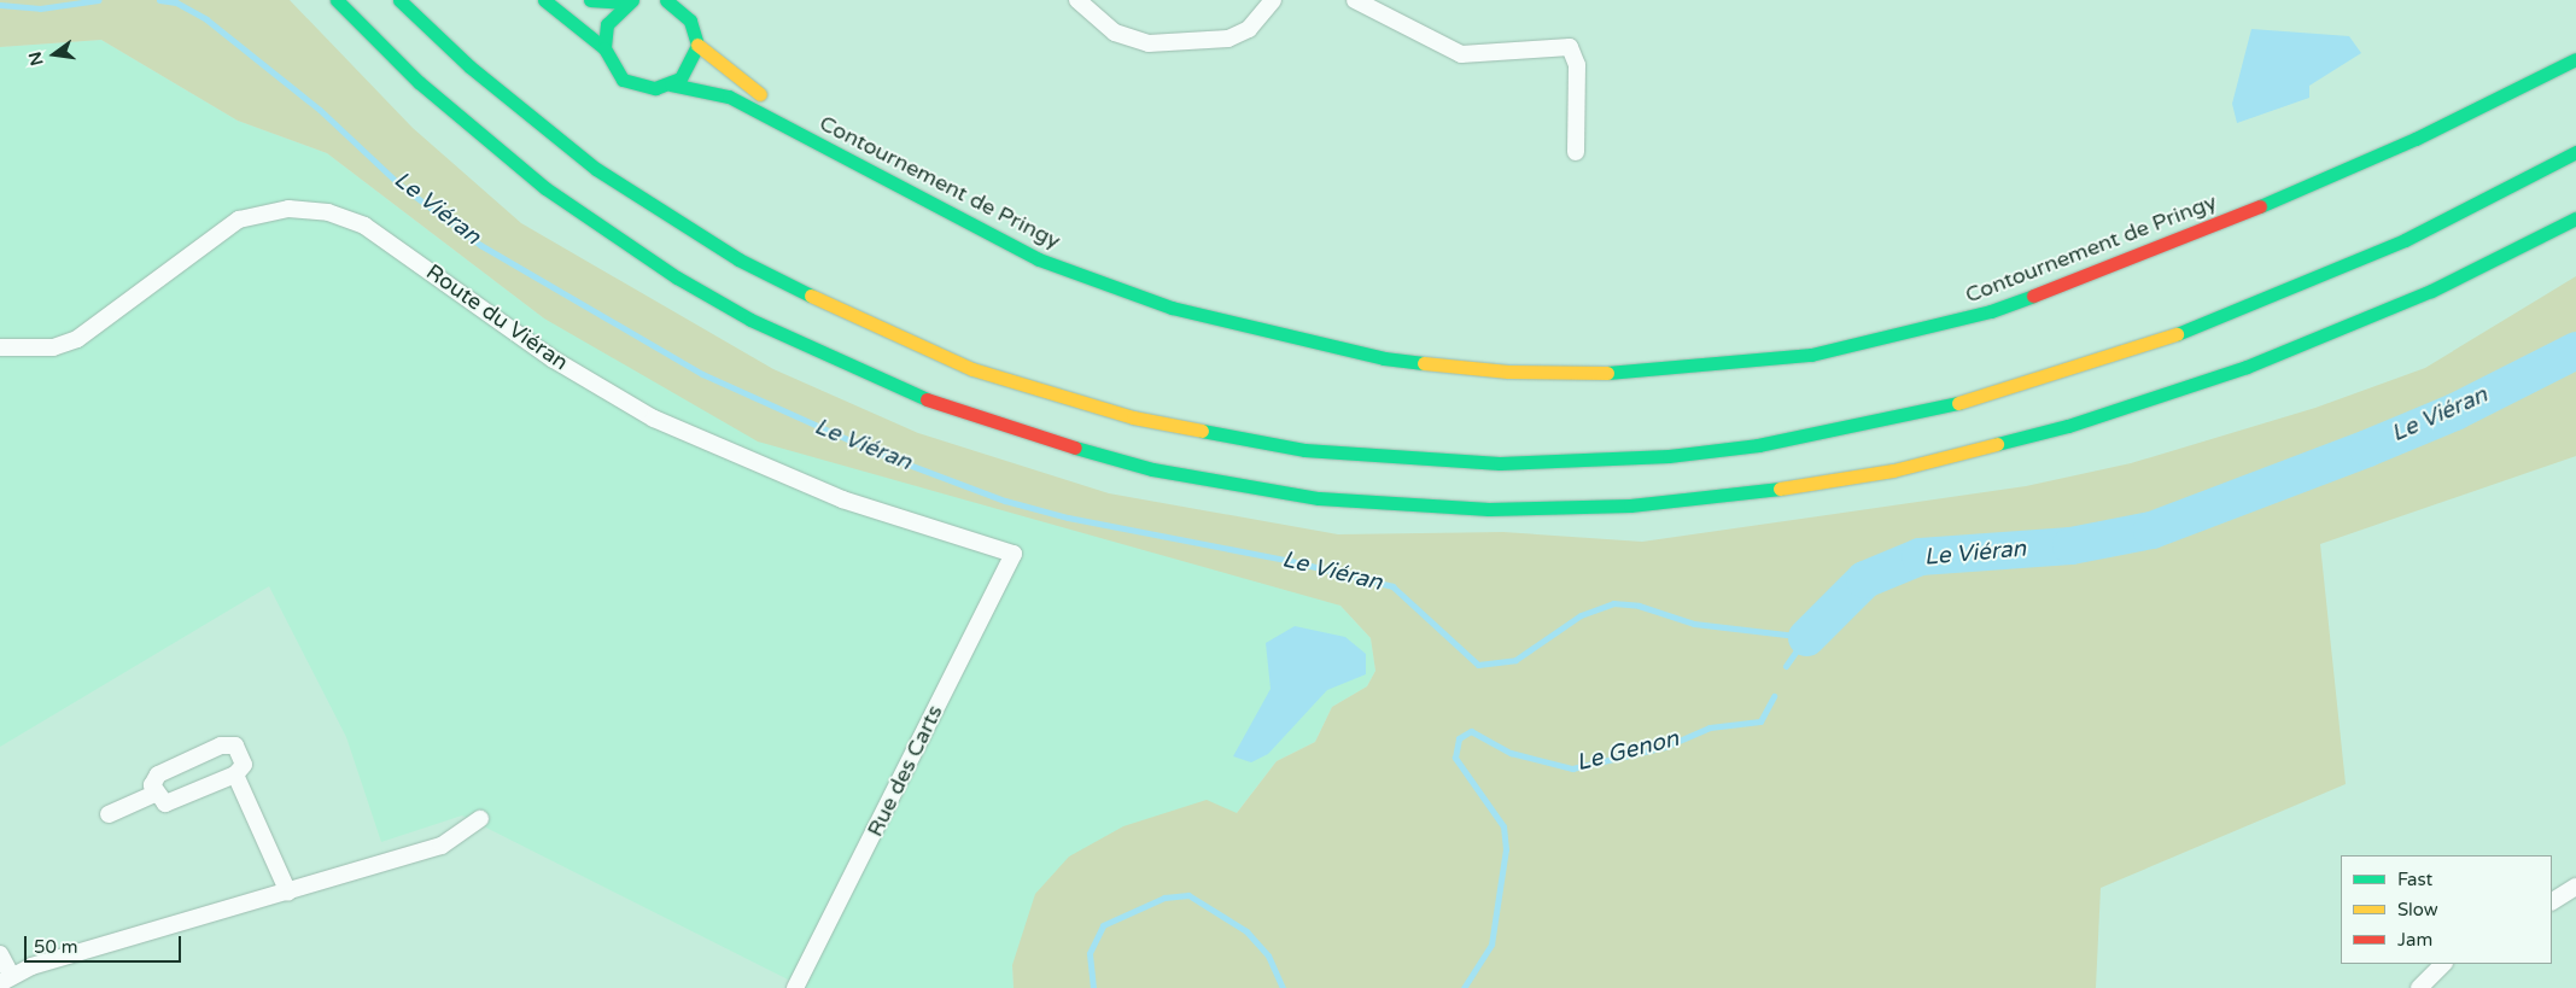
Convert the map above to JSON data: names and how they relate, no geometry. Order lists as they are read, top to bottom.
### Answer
{
  "streets": {
    "highway": ["Contournement de Pringy"],
    "street": ["Route du Viéran", "Rue des Carts"]
  },
  "crossings": [
    ["Route du Viéran", "Rue des Carts"]
  ],
  "water": ["Le Viéran", "Le Genon"],
  "legend": ["Fast", "Slow", "Jam"],
  "scale_bar": "50 m",
  "north": "left"
}
